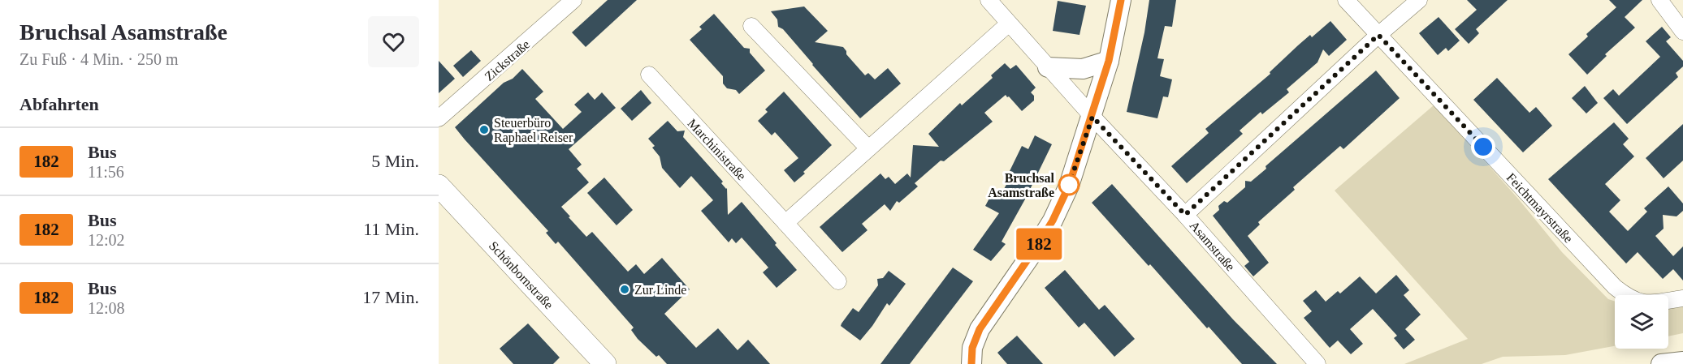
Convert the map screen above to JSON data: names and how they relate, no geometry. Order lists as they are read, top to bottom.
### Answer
{
  "streets": {
    "main road": ["Schönbornstraße"],
    "street": [
      "Zickstraße",
      "Marchinistraße",
      "Feichtmayrstraße",
      "Asamstraße"
    ]
  },
  "places": ["Steuerbüro Raphael Reiser", "Bruchsal Asamstraße", "Zur Linde"],
  "lines": ["bus line 182"],
  "page": {
    "heading": [
      ["Bruchsal Asamstraße", "Zu Fuß · 4 Min. · 250 m"],
      "Abfahrten"
    ],
    "on_map": "182",
    "list": [
      {
        "mark": "182",
        "name": "Bus",
        "note": "11:56",
        "value": "5 Min."
      },
      {
        "mark": "182",
        "name": "Bus",
        "note": "12:02",
        "value": "11 Min."
      },
      {
        "mark": "182",
        "name": "Bus",
        "note": "12:08",
        "value": "17 Min."
      }
    ]
  }
}
